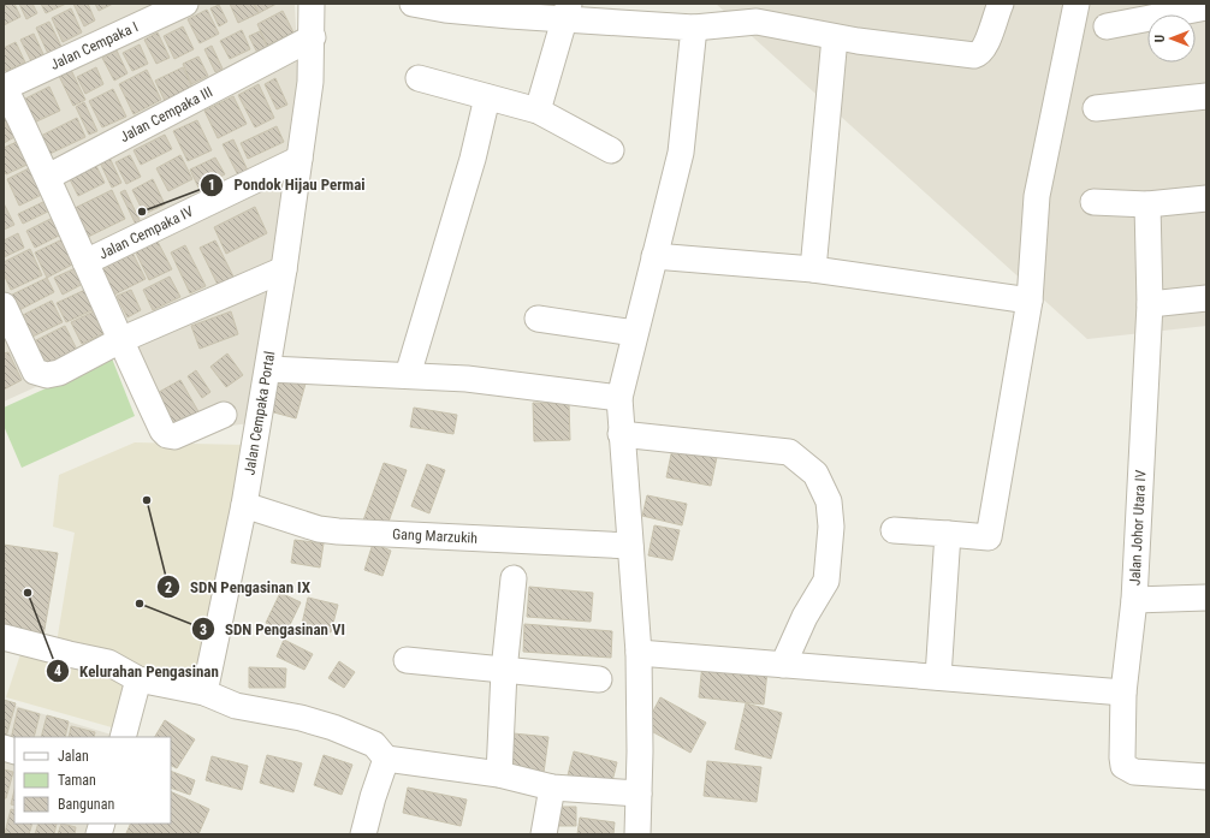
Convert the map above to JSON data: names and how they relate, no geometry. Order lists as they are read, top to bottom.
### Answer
{
  "streets": {
    "street": [
      "Jalan Cempaka I",
      "Jalan Cempaka III",
      "Jalan Cempaka IV",
      "Jalan Cempaka Portal",
      "Jalan Johor Utara IV",
      "Gang Marzukih"
    ]
  },
  "crossings": [
    ["Jalan Cempaka III", "Jalan Cempaka Portal"],
    ["Jalan Cempaka IV", "Jalan Cempaka Portal"],
    ["Jalan Cempaka Portal", "Gang Marzukih"]
  ],
  "places": [
    "Pondok Hijau Permai",
    "SDN Pengasinan IX",
    "Kelurahan Pengasinan",
    "SDN Pengasinan VI"
  ],
  "legend": ["Jalan", "Taman", "Bangunan"],
  "north": "left"
}
